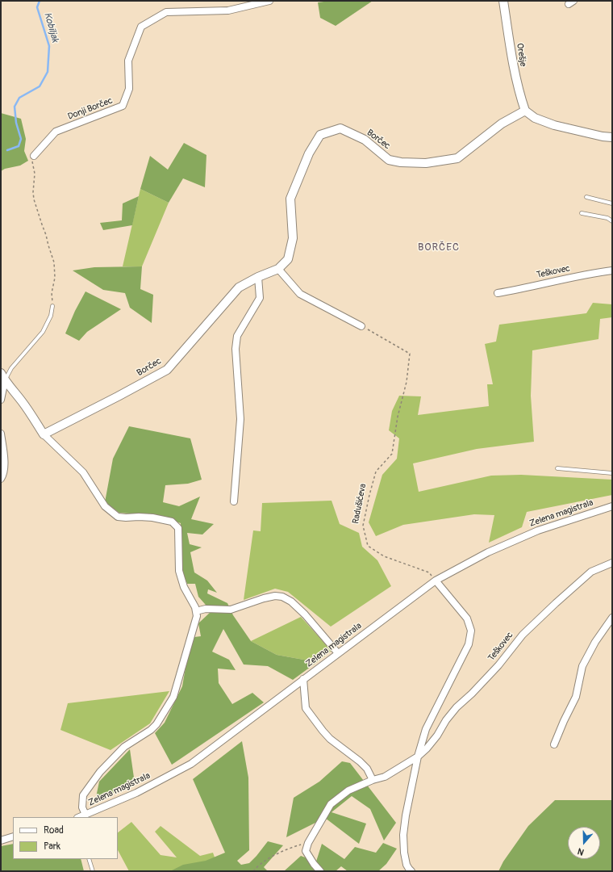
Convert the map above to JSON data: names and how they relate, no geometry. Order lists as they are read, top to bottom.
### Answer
{
  "streets": {
    "street": [
      "Orešje",
      "Donji Borčec",
      "Borčec",
      "Teškovec",
      "Zelena magistrala"
    ],
    "path": ["Radušićeva"]
  },
  "crossings": [
    ["Orešje", "Borčec"],
    ["Radušićeva", "Zelena magistrala"]
  ],
  "districts": ["BORČEC"],
  "water": ["Kobiljak"],
  "legend": ["Road", "Park"],
  "north": "bottom"
}
